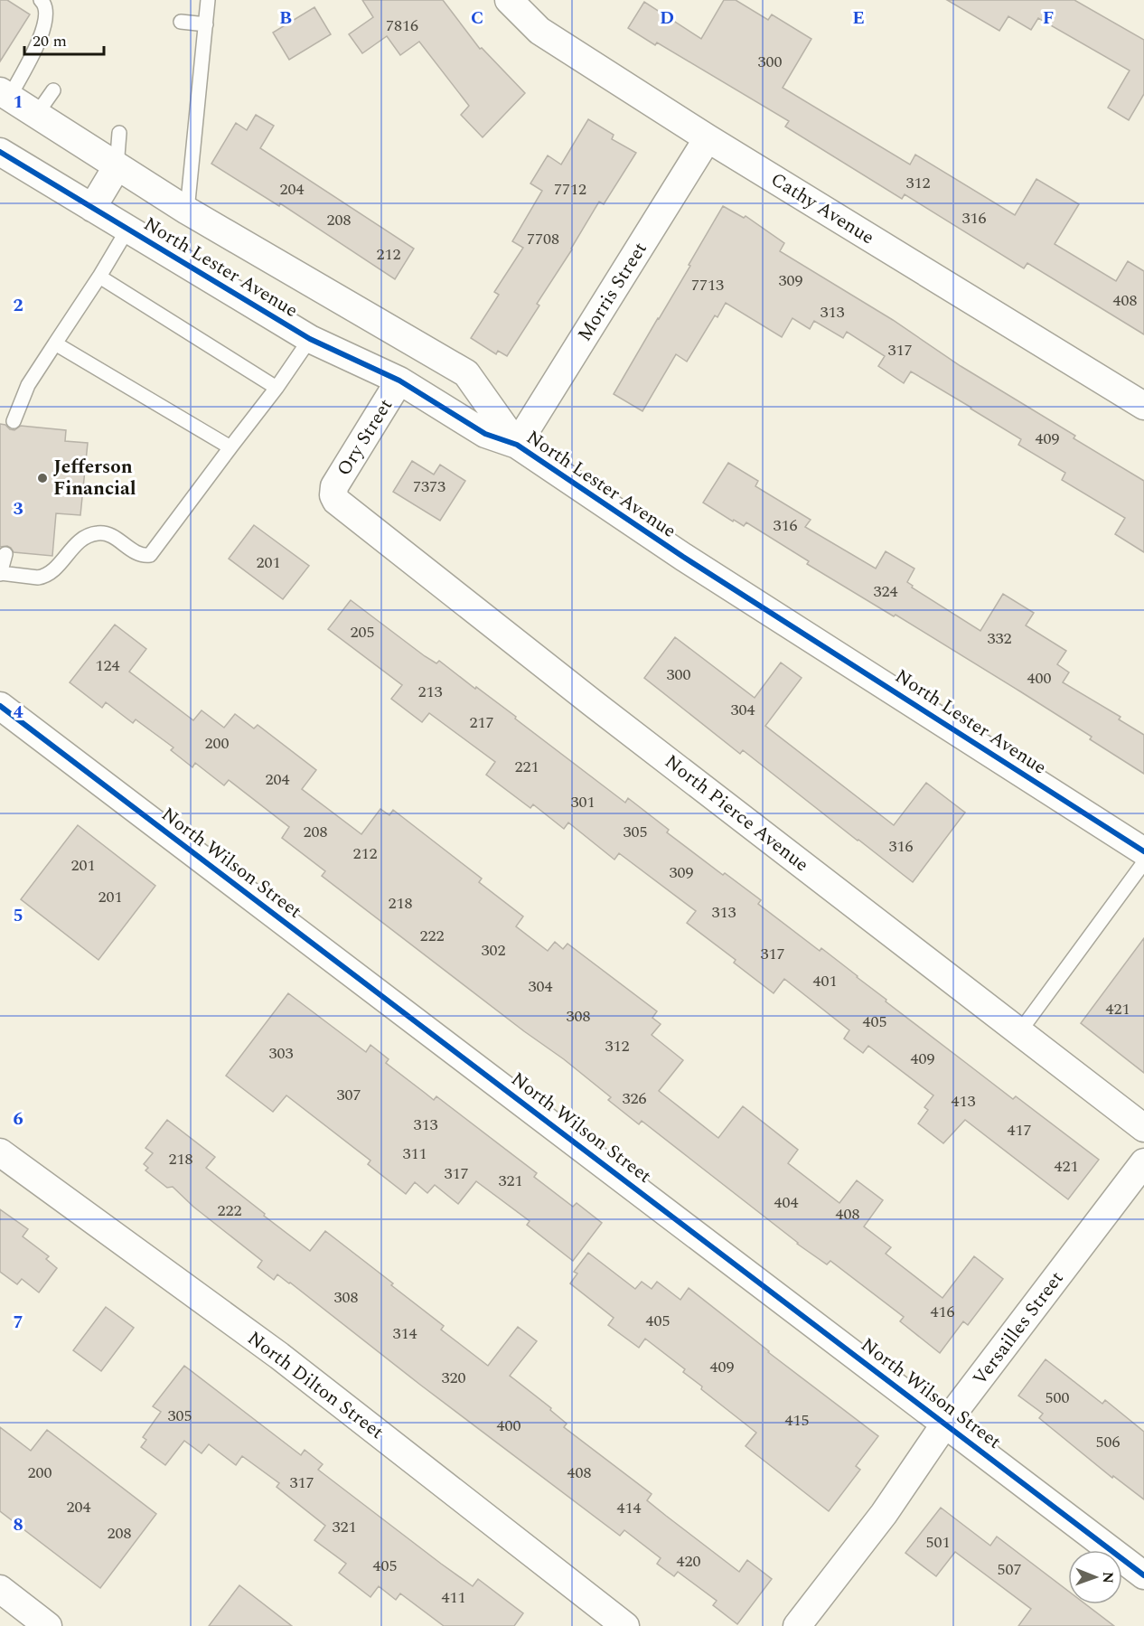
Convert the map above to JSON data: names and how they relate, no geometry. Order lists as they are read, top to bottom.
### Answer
{
  "streets": {
    "street": [
      "Cathy Avenue",
      "North Lester Avenue",
      "Morris Street",
      "Ory Street",
      "North Pierce Avenue",
      "North Wilson Street",
      "Versailles Street",
      "North Dilton Street"
    ]
  },
  "crossings": [
    ["Cathy Avenue", "Morris Street"],
    ["North Lester Avenue", "Morris Street"],
    ["North Lester Avenue", "Ory Street"],
    ["Ory Street", "North Pierce Avenue"],
    ["North Wilson Street", "Versailles Street"]
  ],
  "places": ["Jefferson Financial"],
  "house_numbers": [
    "7816",
    "300",
    "312",
    "204",
    "7712",
    "316",
    "208",
    "7708",
    "212",
    "309",
    "7713",
    "408",
    "313",
    "317",
    "409",
    "7373",
    "316",
    "201",
    "324",
    "205",
    "332",
    "124",
    "300",
    "400",
    "213",
    "304",
    "217",
    "200",
    "221",
    "204",
    "301",
    "208",
    "305",
    "316",
    "212",
    "201",
    "309",
    "201",
    "218",
    "313",
    "222",
    "302",
    "317",
    "401",
    "304",
    "421",
    "308",
    "405",
    "312",
    "303",
    "409",
    "307",
    "326",
    "413",
    "313",
    "417",
    "311",
    "218",
    "421",
    "317",
    "321",
    "404",
    "222",
    "408",
    "308",
    "416",
    "405",
    "314",
    "409",
    "320",
    "500",
    "305",
    "415",
    "400",
    "506",
    "200",
    "408",
    "317",
    "204",
    "414",
    "321",
    "208",
    "501",
    "420",
    "405",
    "507",
    "411"
  ],
  "scale_bar": "20 m",
  "north": "right",
  "grid": {
    "columns": [
      "B",
      "C",
      "D",
      "E",
      "F"
    ],
    "rows": [
      "1",
      "2",
      "3",
      "4",
      "5",
      "6",
      "7",
      "8"
    ]
  }
}
